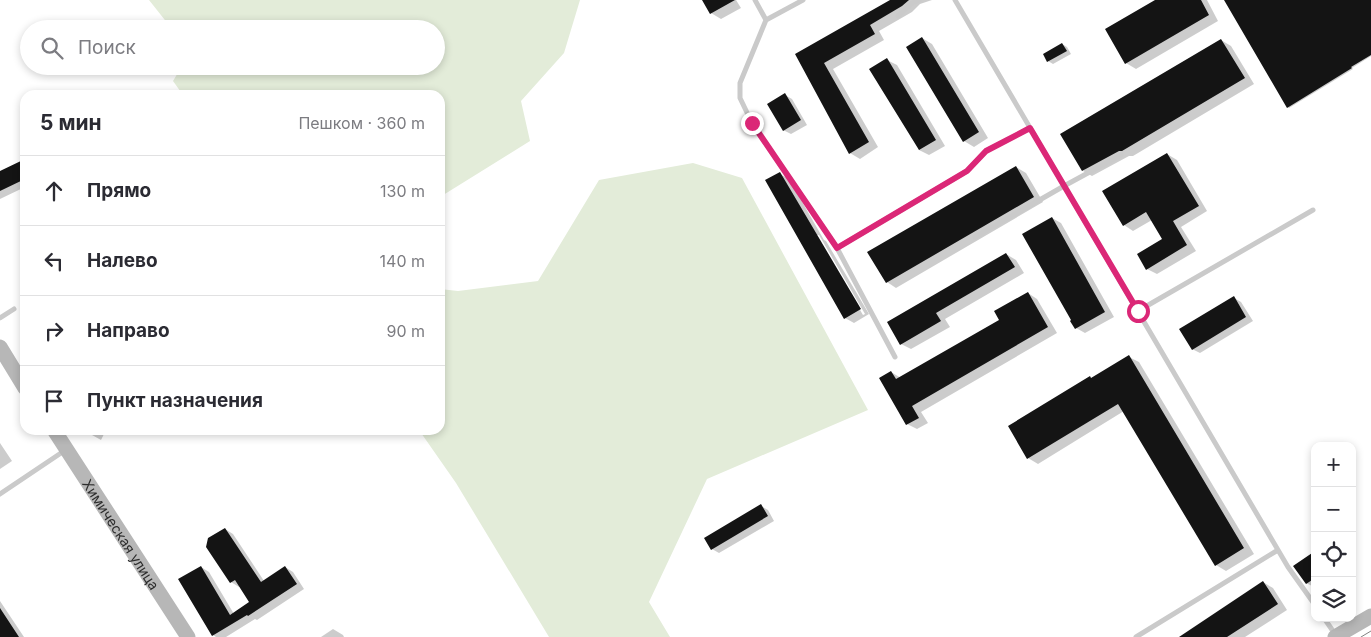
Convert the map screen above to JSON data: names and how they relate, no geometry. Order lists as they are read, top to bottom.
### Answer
{
  "streets": {
    "main road": ["Химическая улица"]
  },
  "page": {
    "search": "Поиск",
    "heading": ["5 мин", "Пешком · 360 m"],
    "list": [
      ["Прямо", "130 m"],
      ["Налево", "140 m"],
      ["Направо", "90 m"],
      "Пункт назначения"
    ],
    "map_buttons": ["+", "−"]
  }
}
